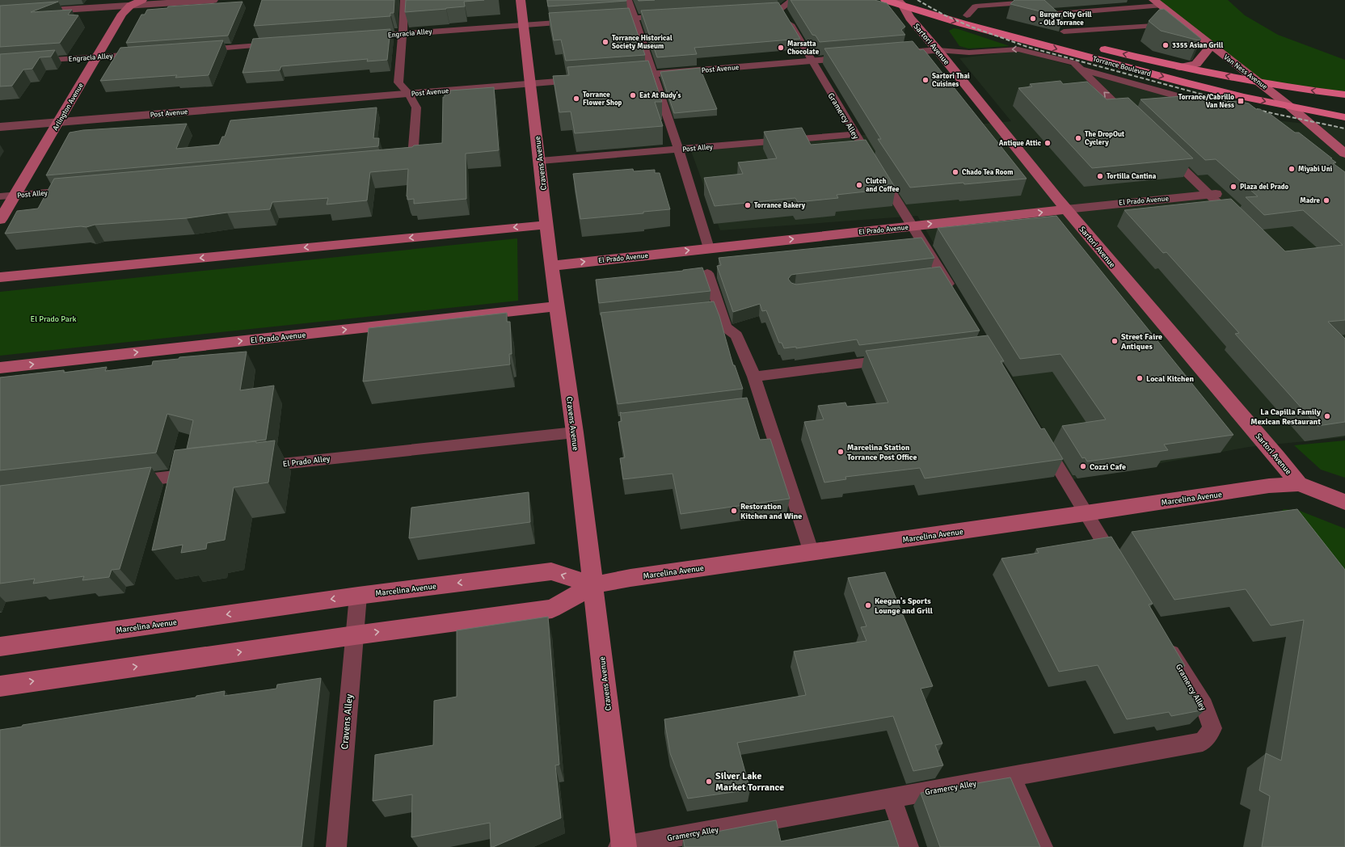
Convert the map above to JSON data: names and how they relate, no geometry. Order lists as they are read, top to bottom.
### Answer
{
  "streets": {
    "main road": ["Torrance Boulevard"],
    "street": [
      "Sartori Avenue",
      "Post Avenue",
      "Van Ness Avenue",
      "Arlington Avenue",
      "Cravens Avenue",
      "El Prado Avenue",
      "Marcelina Avenue"
    ],
    "lane": [
      "Engracia Alley",
      "Gramercy Alley",
      "Post Alley",
      "El Prado Alley",
      "Cravens Alley"
    ]
  },
  "crossings": [
    ["Engracia Alley", "Arlington Avenue"],
    ["Engracia Alley", "Cravens Avenue"],
    ["Sartori Avenue", "Torrance Boulevard"],
    ["Sartori Avenue", "El Prado Avenue"],
    ["Sartori Avenue", "Marcelina Avenue"],
    ["Torrance Boulevard", "Van Ness Avenue"],
    ["Post Avenue", "Arlington Avenue"],
    ["Post Avenue", "Gramercy Alley"],
    ["Post Avenue", "Cravens Avenue"],
    ["Arlington Avenue", "Post Alley"],
    ["Gramercy Alley", "Post Alley"],
    ["Gramercy Alley", "Cravens Avenue"],
    ["Gramercy Alley", "El Prado Avenue"],
    ["Post Alley", "Cravens Avenue"],
    ["Cravens Avenue", "El Prado Avenue"],
    ["Cravens Avenue", "El Prado Alley"],
    ["Cravens Avenue", "Marcelina Avenue"],
    ["Marcelina Avenue", "Cravens Alley"]
  ],
  "parks": ["El Prado Park"],
  "places": {
    "other": [
      "Burger City Grill - Old Torrance",
      "Torrance Historical Society Museum",
      "3355 Asian Grill",
      "Marsatta Chocolate",
      "Sartori Thai Cuisines",
      "Eat At Rudy's",
      "Torrance Flower Shop",
      "The DropOut Cyclery",
      "Antique Attic",
      "Miyabi Uni",
      "Chado Tea Room",
      "Tortilla Cantina",
      "Clutch and Coffee",
      "Plaza del Prado",
      "Madre",
      "Torrance Bakery",
      "Street Faire Antiques",
      "Local Kitchen",
      "La Capilla Family Mexican Restaurant",
      "Marcelina Station Torrance Post Office",
      "Cozzi Cafe",
      "Restoration Kitchen and Wine",
      "Keegan's Sports Lounge and Grill",
      "Silver Lake Market Torrance"
    ],
    "transit": ["Torrance/Cabrillo Van Ness"]
  }
}
